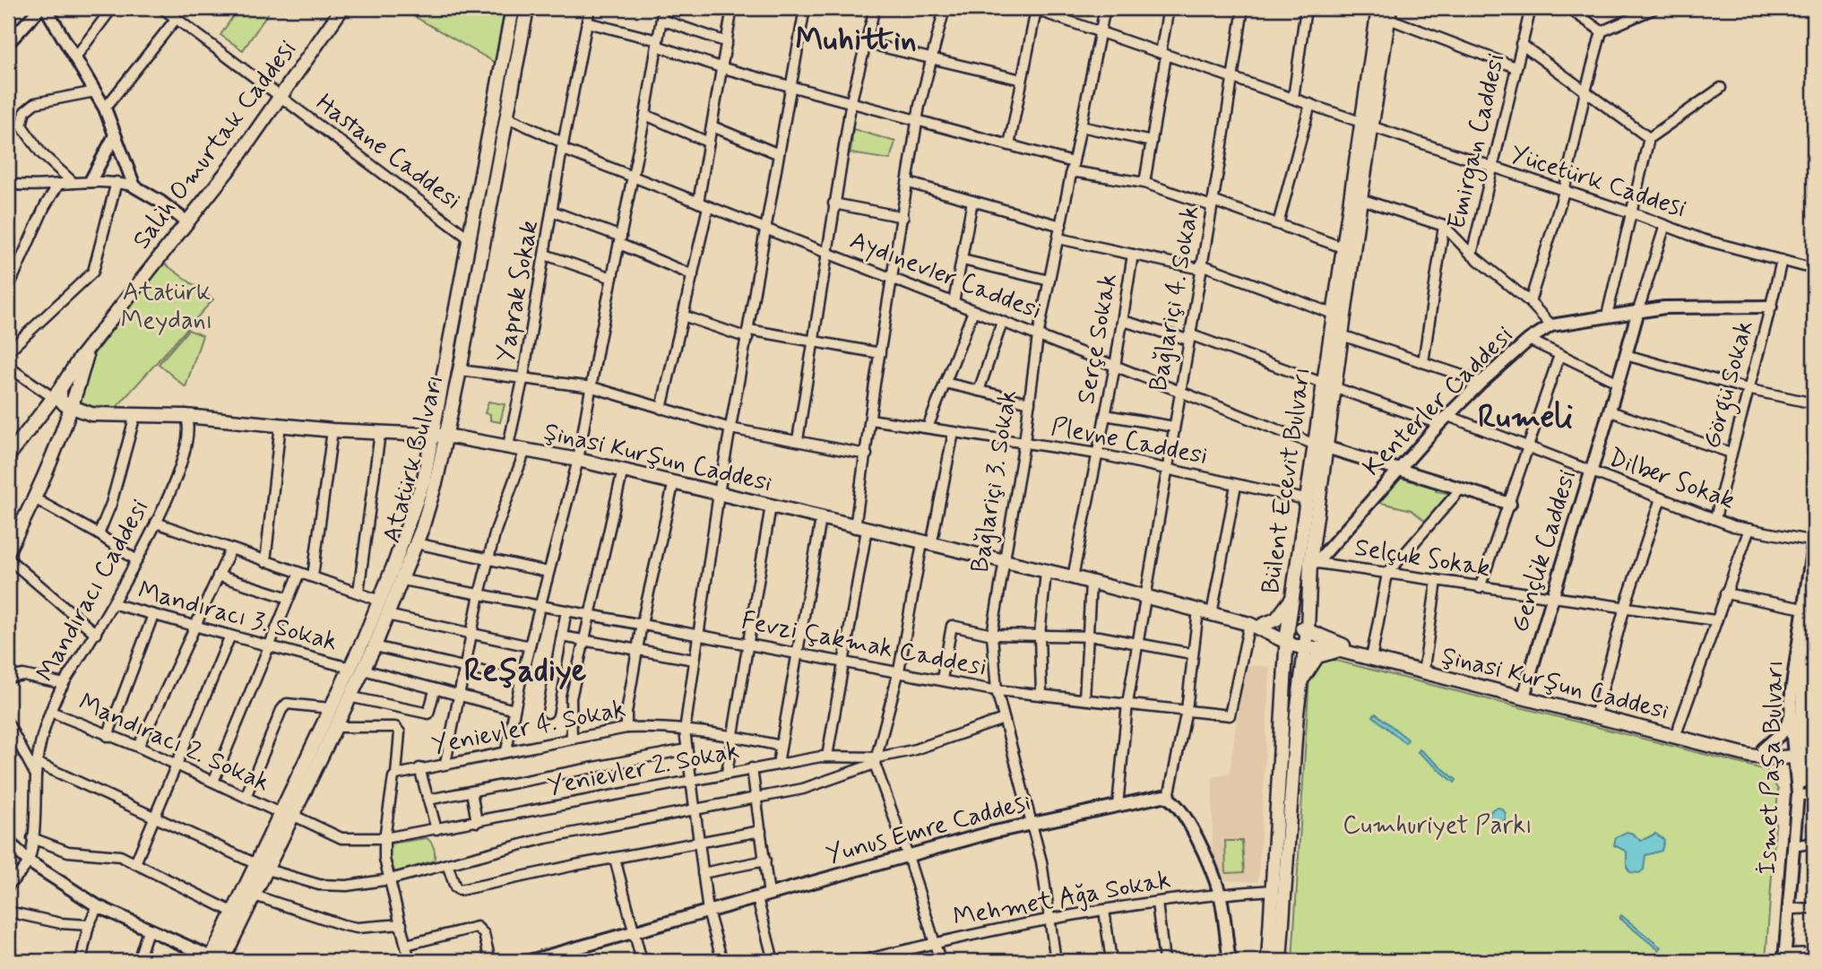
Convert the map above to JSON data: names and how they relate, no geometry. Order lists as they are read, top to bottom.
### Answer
{
  "streets": {
    "main road": [
      "Salih Omurtak Caddesi",
      "Şinasi Kurşun Caddesi",
      "Atatürk Bulvarı",
      "Bülent Ecevit Bulvarı"
    ],
    "street": [
      "Emirgan Caddesi",
      "Hastane Caddesi",
      "Yücetürk Caddesi",
      "Aydınevler Caddesi",
      "Yaprak Sokak",
      "Bağlariçi 4. Sokak",
      "Serçe Sokak",
      "Görgü Sokak",
      "Kenterler Caddesi",
      "Plevne Caddesi",
      "Dilber Sokak",
      "Bağlariçi 3. Sokak",
      "Gençlik Caddesi",
      "Selçuk Sokak",
      "Mandıracı Caddesi",
      "Mandıracı 3. Sokak",
      "Fevzi Çakmak Caddesi",
      "Yenievler 4. Sokak",
      "Mandıracı 2. Sokak",
      "İsmet Paşa Bulvarı",
      "Yenievler 2. Sokak",
      "Yunus Emre Caddesi",
      "Mehmet Ağa Sokak"
    ]
  },
  "crossings": [
    ["Emirgan Caddesi", "Yücetürk Caddesi"],
    ["Emirgan Caddesi", "Kenterler Caddesi"],
    ["Salih Omurtak Caddesi", "Hastane Caddesi"],
    ["Salih Omurtak Caddesi", "Şinasi Kurşun Caddesi"],
    ["Hastane Caddesi", "Atatürk Bulvarı"],
    ["Yücetürk Caddesi", "Bağlariçi 4. Sokak"],
    ["Yücetürk Caddesi", "Görgü Sokak"],
    ["Yücetürk Caddesi", "Bülent Ecevit Bulvarı"],
    ["Yücetürk Caddesi", "Bağlariçi 3. Sokak"],
    ["Aydınevler Caddesi", "Yaprak Sokak"],
    ["Aydınevler Caddesi", "Bağlariçi 4. Sokak"],
    ["Aydınevler Caddesi", "Serçe Sokak"],
    ["Aydınevler Caddesi", "Atatürk Bulvarı"],
    ["Aydınevler Caddesi", "Bülent Ecevit Bulvarı"],
    ["Aydınevler Caddesi", "Bağlariçi 3. Sokak"],
    ["Yaprak Sokak", "Şinasi Kurşun Caddesi"],
    ["Bağlariçi 4. Sokak", "Plevne Caddesi"],
    ["Bağlariçi 4. Sokak", "Şinasi Kurşun Caddesi"],
    ["Bağlariçi 4. Sokak", "Dilber Sokak"],
    ["Bağlariçi 4. Sokak", "Fevzi Çakmak Caddesi"],
    ["Bağlariçi 4. Sokak", "Yunus Emre Caddesi"],
    ["Serçe Sokak", "Plevne Caddesi"],
    ["Serçe Sokak", "Şinasi Kurşun Caddesi"],
    ["Serçe Sokak", "Dilber Sokak"],
    ["Görgü Sokak", "Kenterler Caddesi"],
    ["Görgü Sokak", "Dilber Sokak"],
    ["Kenterler Caddesi", "Dilber Sokak"],
    ["Kenterler Caddesi", "Bülent Ecevit Bulvarı"],
    ["Kenterler Caddesi", "Gençlik Caddesi"],
    ["Kenterler Caddesi", "Selçuk Sokak"],
    ["Plevne Caddesi", "Bülent Ecevit Bulvarı"],
    ["Plevne Caddesi", "Bağlariçi 3. Sokak"],
    ["Şinasi Kurşun Caddesi", "Atatürk Bulvarı"],
    ["Şinasi Kurşun Caddesi", "Bülent Ecevit Bulvarı"],
    ["Şinasi Kurşun Caddesi", "Bağlariçi 3. Sokak"],
    ["Şinasi Kurşun Caddesi", "Gençlik Caddesi"],
    ["Şinasi Kurşun Caddesi", "Mandıracı Caddesi"],
    ["Şinasi Kurşun Caddesi", "Fevzi Çakmak Caddesi"],
    ["Şinasi Kurşun Caddesi", "İsmet Paşa Bulvarı"],
    ["Atatürk Bulvarı", "Mandıracı 3. Sokak"],
    ["Atatürk Bulvarı", "Fevzi Çakmak Caddesi"],
    ["Atatürk Bulvarı", "Mandıracı 2. Sokak"],
    ["Atatürk Bulvarı", "Yenievler 2. Sokak"],
    ["Dilber Sokak", "Bülent Ecevit Bulvarı"],
    ["Dilber Sokak", "Gençlik Caddesi"],
    ["Dilber Sokak", "İsmet Paşa Bulvarı"],
    ["Bülent Ecevit Bulvarı", "Selçuk Sokak"],
    ["Bülent Ecevit Bulvarı", "Mehmet Ağa Sokak"],
    ["Bağlariçi 3. Sokak", "Fevzi Çakmak Caddesi"],
    ["Bağlariçi 3. Sokak", "Yenievler 2. Sokak"],
    ["Bağlariçi 3. Sokak", "Yunus Emre Caddesi"],
    ["Bağlariçi 3. Sokak", "Mehmet Ağa Sokak"],
    ["Gençlik Caddesi", "Selçuk Sokak"],
    ["Mandıracı Caddesi", "Mandıracı 3. Sokak"],
    ["Mandıracı Caddesi", "Mandıracı 2. Sokak"],
    ["Mandıracı 2. Sokak", "Yenievler 2. Sokak"]
  ],
  "districts": ["Muhittin", "Rumeli", "Reşadiye"],
  "parks": ["Atatürk Meydanı", "Cumhuriyet Parkı"]
}
